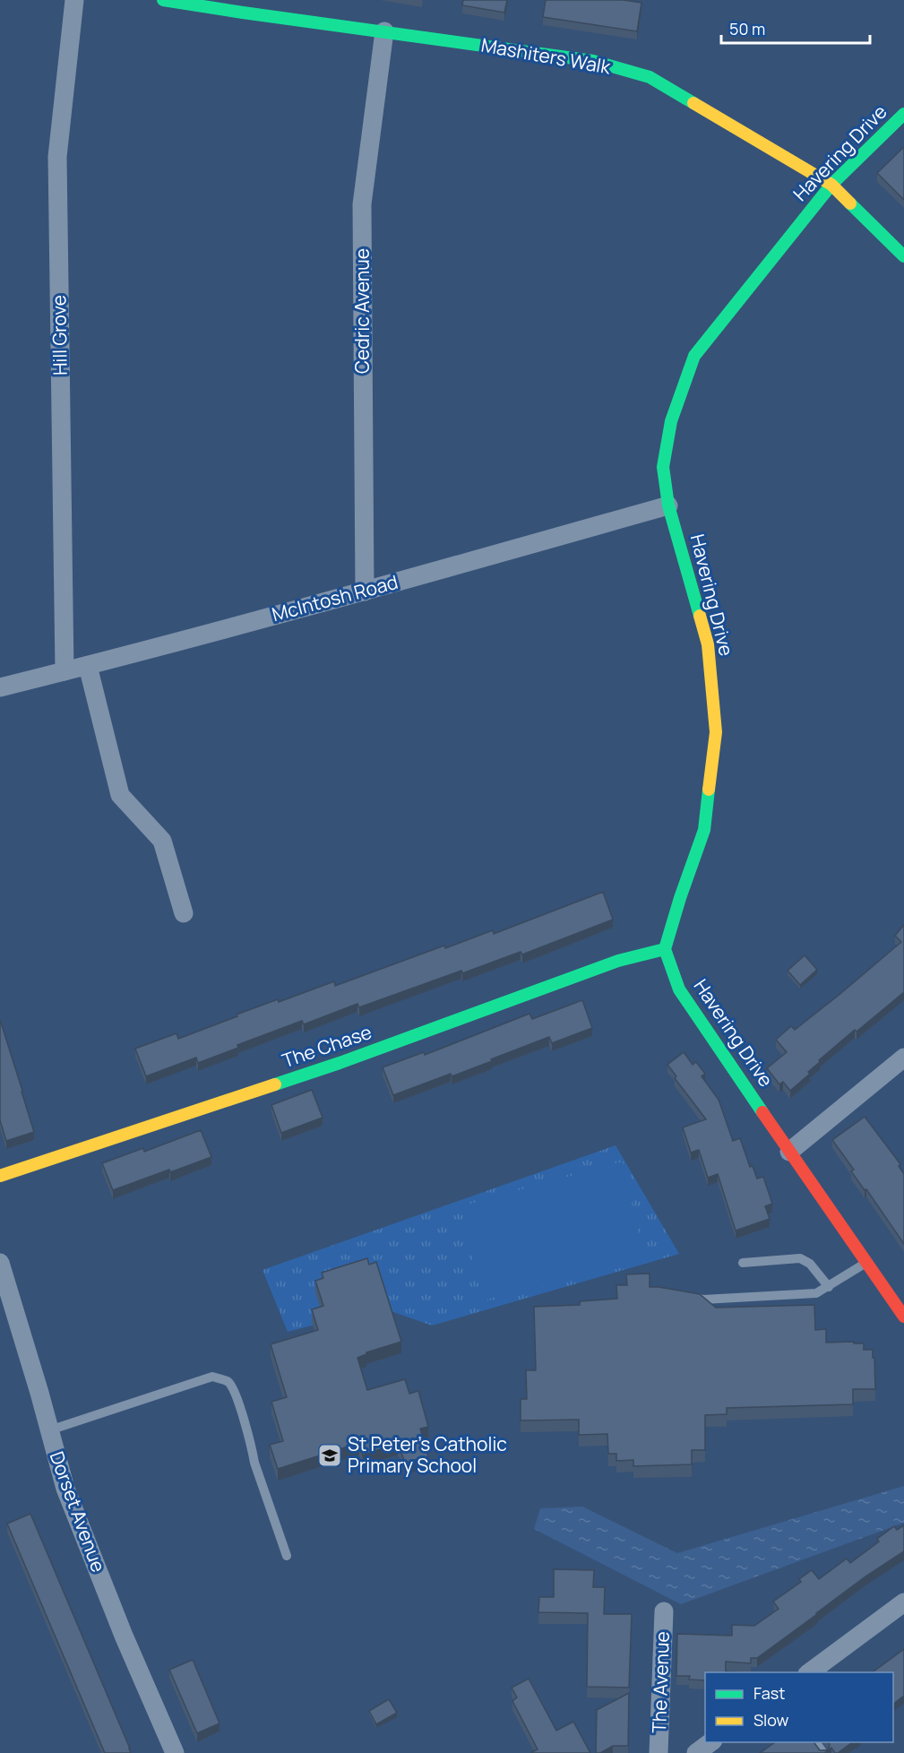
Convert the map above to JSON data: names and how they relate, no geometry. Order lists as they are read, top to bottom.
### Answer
{
  "streets": {
    "street": [
      "Mashiters Walk",
      "Havering Drive",
      "Cedric Avenue",
      "Hill Grove",
      "McIntosh Road",
      "The Chase",
      "Dorset Avenue",
      "The Avenue"
    ]
  },
  "crossings": [
    ["Mashiters Walk", "Havering Drive"],
    ["Mashiters Walk", "Cedric Avenue"],
    ["Havering Drive", "McIntosh Road"],
    ["Havering Drive", "The Chase"],
    ["Cedric Avenue", "McIntosh Road"],
    ["Hill Grove", "McIntosh Road"]
  ],
  "places": {
    "school or university": ["St Peter's Catholic Primary School"]
  },
  "legend": ["Fast", "Slow"],
  "scale_bar": "50 m"
}
